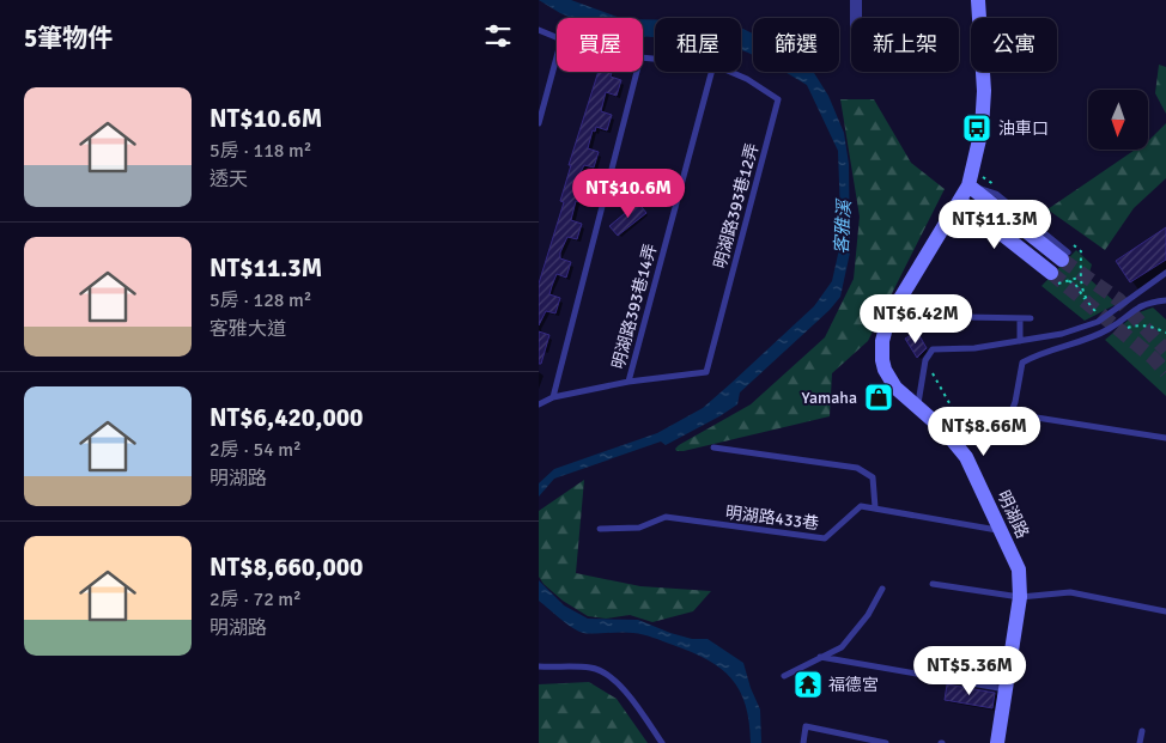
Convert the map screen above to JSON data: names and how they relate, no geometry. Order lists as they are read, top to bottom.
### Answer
{
  "streets": {
    "main road": ["明湖路"],
    "lane": ["明湖路393巷12弄", "明湖路393巷14弄", "明湖路433巷"]
  },
  "crossings": [
    ["明湖路393巷12弄", "明湖路393巷14弄"],
    ["明湖路", "明湖路433巷"]
  ],
  "water": ["客雅溪"],
  "places": {
    "bus stop": ["油車口"],
    "shop": ["Yamaha"],
    "temple": ["福德宮"]
  },
  "north": "bottom",
  "page": {
    "heading": "5筆物件",
    "chip": [
      "買屋",
      "租屋",
      "篩選",
      "新上架",
      "公寓"
    ],
    "list": [
      {
        "name": "NT$10.6M",
        "note": "5房 · 118 m² · 透天"
      },
      {
        "name": "NT$11.3M",
        "note": "5房 · 128 m² · 客雅大道"
      },
      {
        "name": "NT$6,420,000",
        "note": "2房 · 54 m² · 明湖路"
      },
      {
        "name": "NT$8,660,000",
        "note": "2房 · 72 m² · 明湖路"
      }
    ],
    "price": [
      "NT$10.6M",
      "NT$11.3M",
      "NT$6.42M",
      "NT$8.66M",
      "NT$5.36M"
    ]
  }
}
